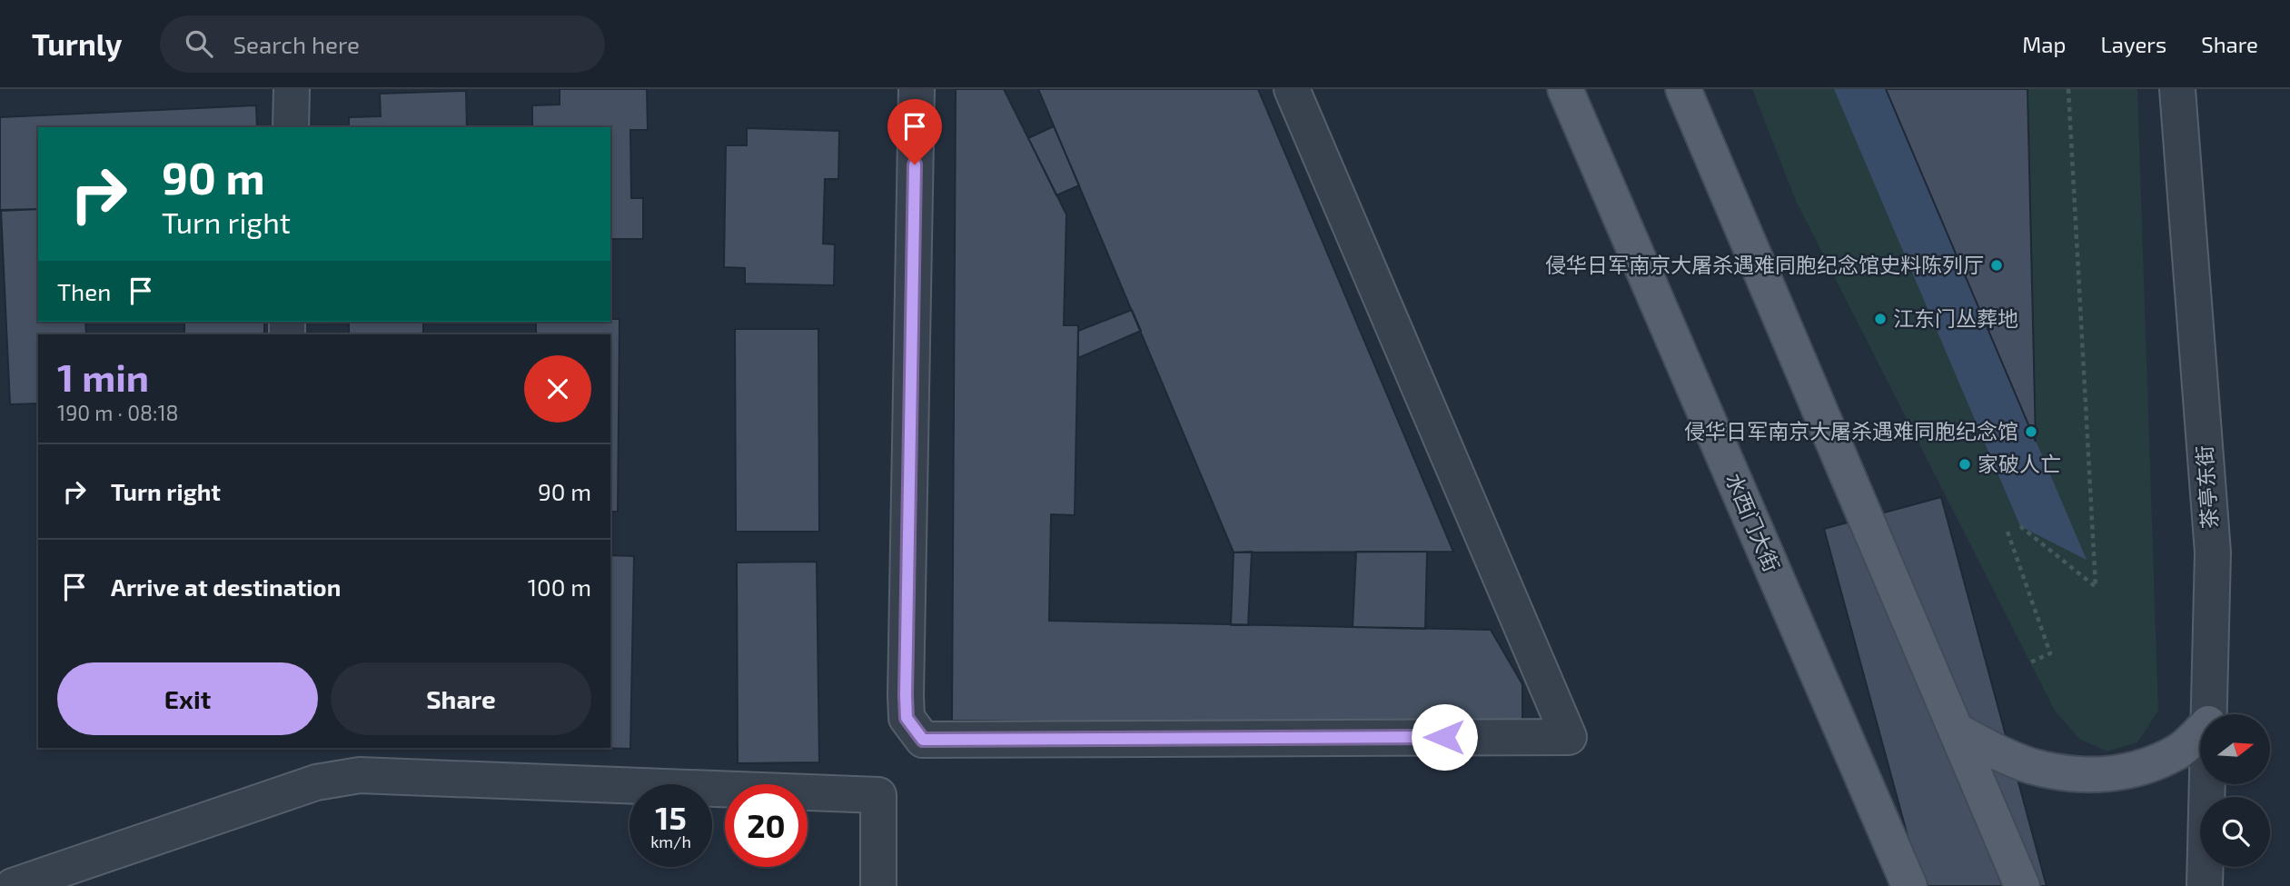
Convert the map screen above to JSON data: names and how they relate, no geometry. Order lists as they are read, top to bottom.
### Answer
{
  "streets": {
    "main road": ["水西门大街"],
    "street": ["茶亭东街"]
  },
  "places": [
    "侵华日军南京大屠杀遇难同胞纪念馆史料陈列厅",
    "江东门丛葬地",
    "侵华日军南京大屠杀遇难同胞纪念馆",
    "家破人亡"
  ],
  "north": "right",
  "page": {
    "header": "Turnly",
    "search": "Search here",
    "nav": ["Map", "Layers", "Share"],
    "turn": ["90 m", "Turn right"],
    "then": "Then",
    "heading": ["1 min", "190 m · 08:18"],
    "list": [
      {
        "name": "Turn right",
        "value": "90 m"
      },
      {
        "name": "Arrive at destination",
        "value": "100 m"
      }
    ],
    "buttons": ["Exit", "Share"],
    "speed": "15 km/h",
    "limit": "20"
  }
}
